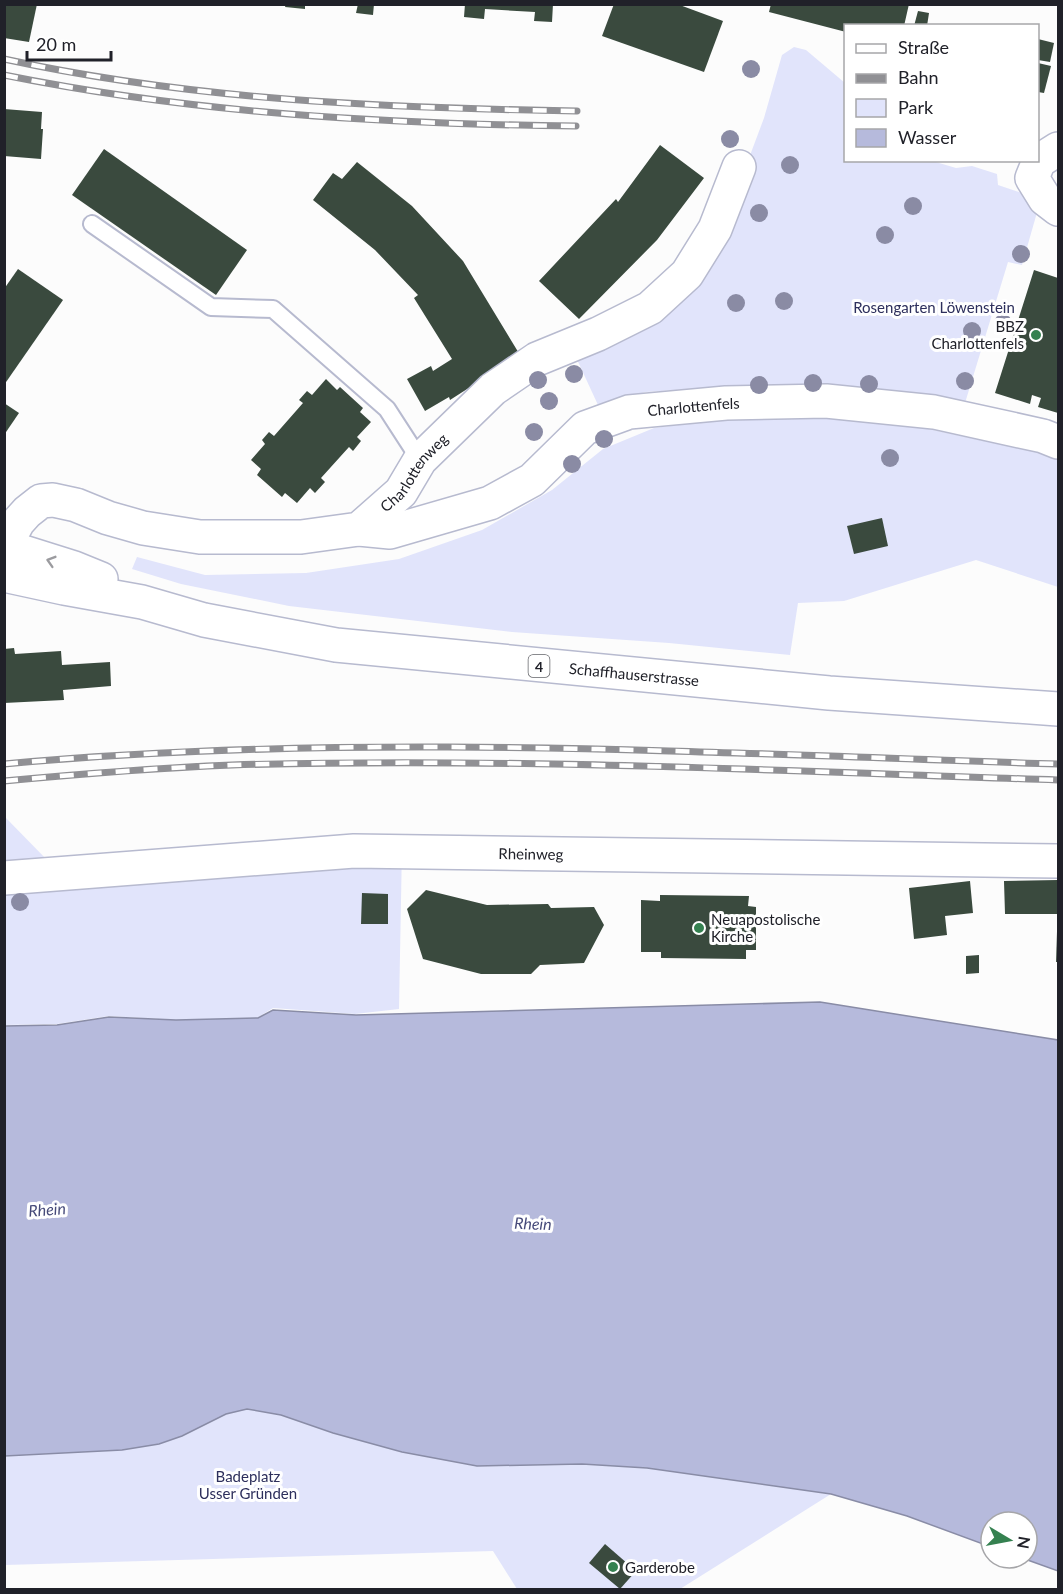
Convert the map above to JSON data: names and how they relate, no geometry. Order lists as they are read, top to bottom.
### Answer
{
  "streets": {
    "street": [
      "Charlottenfels",
      "Charlottenweg",
      "4",
      "Schaffhauserstrasse",
      "Rheinweg"
    ]
  },
  "crossings": [
    ["Charlottenfels", "Charlottenweg"]
  ],
  "water": ["Rhein"],
  "parks": ["Rosengarten Löwenstein", "Badeplatz Usser Gründen"],
  "places": ["BBZ Charlottenfels", "Neuapostolische Kirche", "Garderobe"],
  "legend": [
    "Straße",
    "Bahn",
    "Park",
    "Wasser"
  ],
  "scale_bar": "20 m",
  "north": "right"
}
